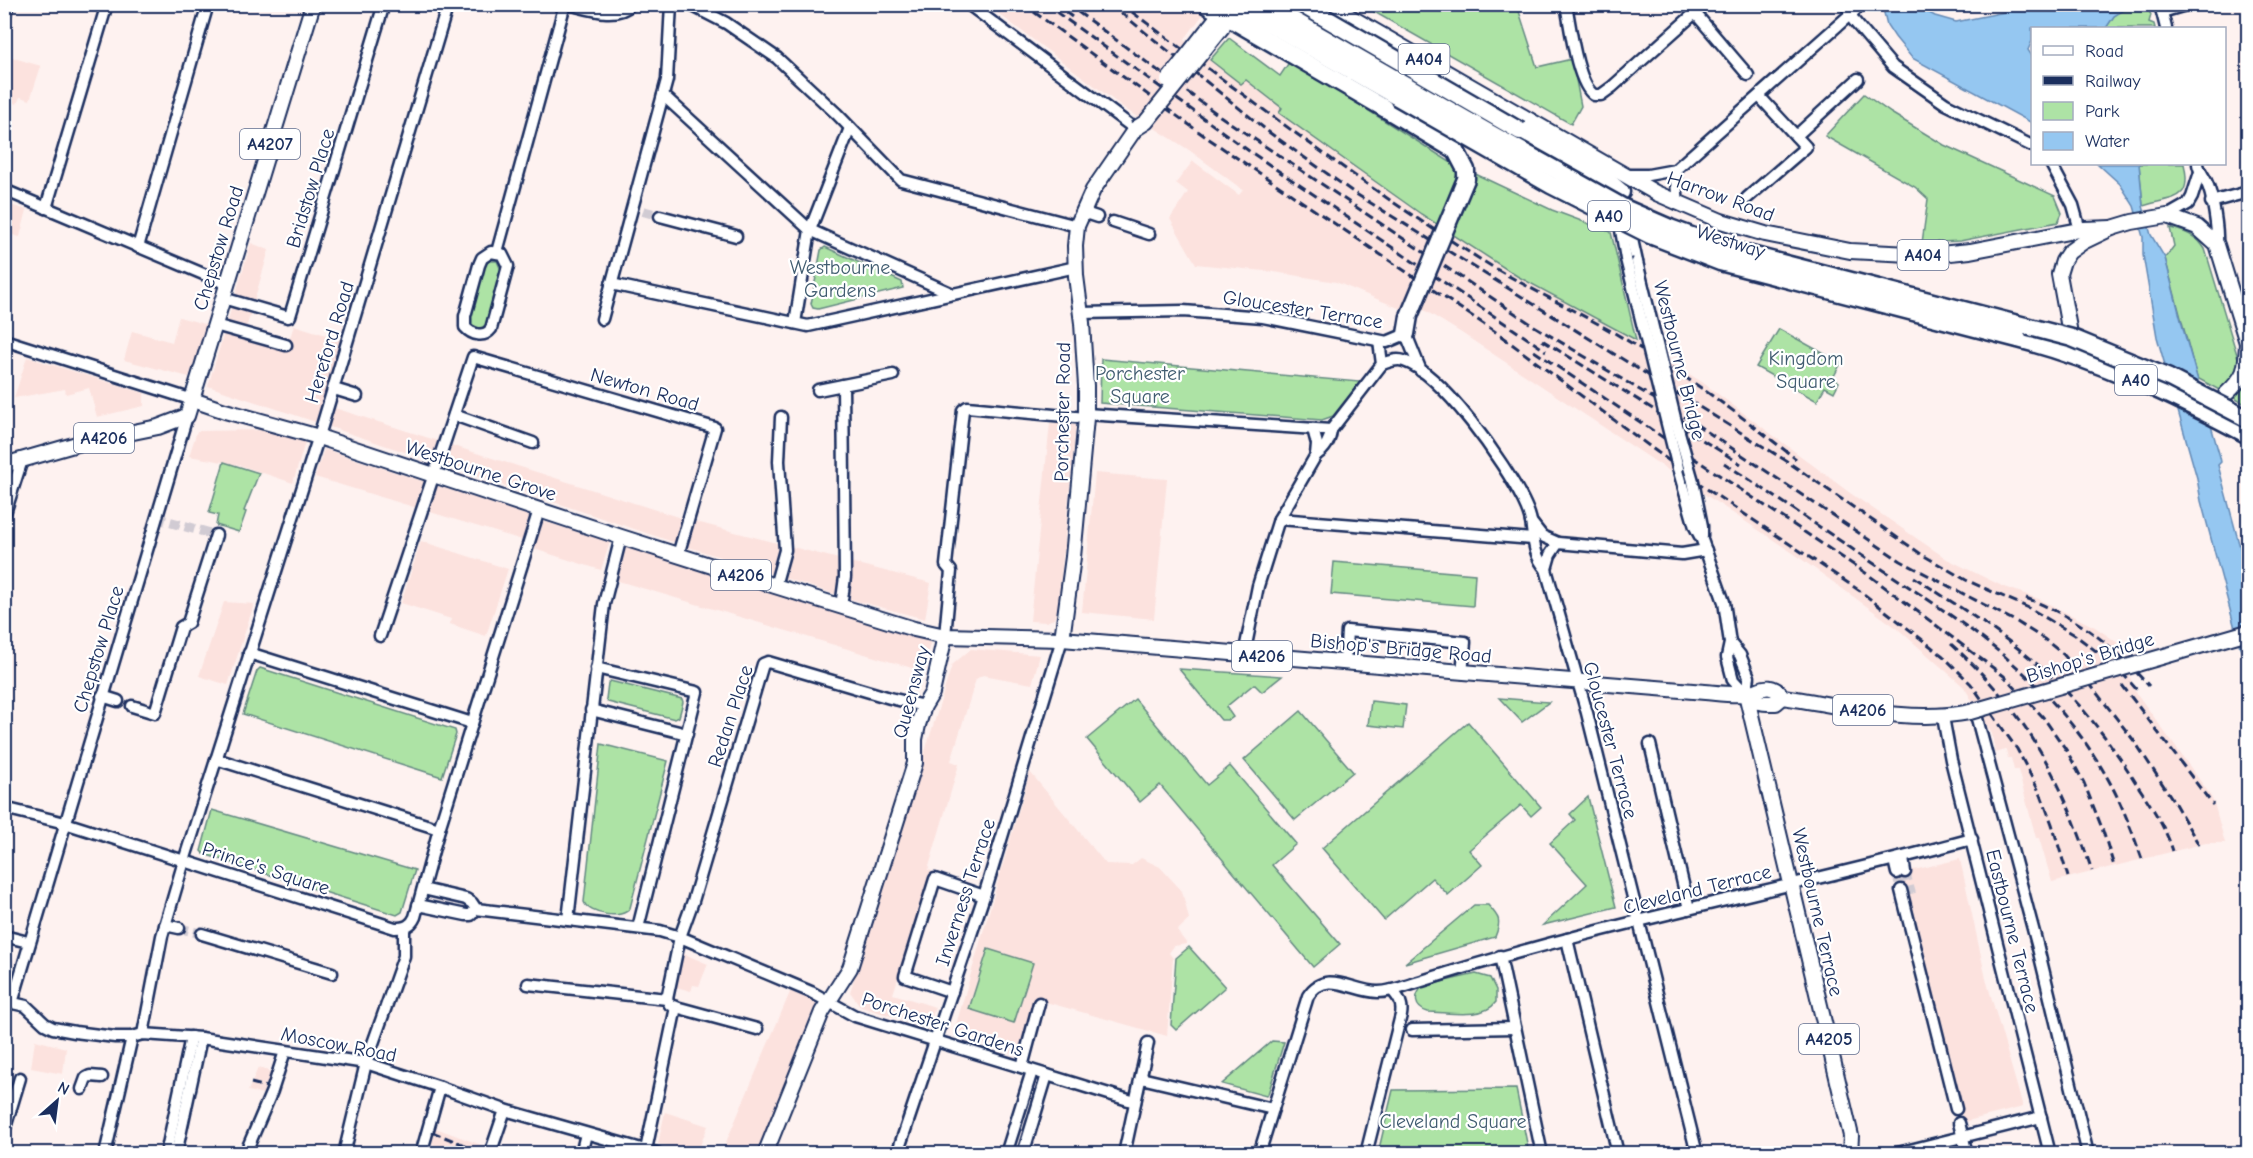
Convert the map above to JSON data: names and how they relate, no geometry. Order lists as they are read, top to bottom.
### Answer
{
  "streets": {
    "highway": ["A40", "Westway"],
    "main road": [
      "A404",
      "A4207",
      "Harrow Road",
      "Chepstow Road",
      "Porchester Road",
      "A4206",
      "Westbourne Grove",
      "Bishop's Bridge Road",
      "Bishop's Bridge",
      "Queensway",
      "Westbourne Terrace",
      "A4205"
    ],
    "street": [
      "Bridstow Place",
      "Gloucester Terrace",
      "Hereford Road",
      "Westbourne Bridge",
      "Newton Road",
      "Chepstow Place",
      "Redan Place",
      "Prince's Square",
      "Cleveland Terrace",
      "Inverness Terrace",
      "Eastbourne Terrace",
      "Porchester Gardens",
      "Moscow Road"
    ]
  },
  "crossings": [
    ["Bridstow Place", "Chepstow Road"],
    ["Chepstow Road", "A4206"],
    ["Chepstow Road", "Westbourne Grove"],
    ["Chepstow Road", "Chepstow Place"],
    ["Gloucester Terrace", "Porchester Road"],
    ["Gloucester Terrace", "Bishop's Bridge Road"],
    ["Gloucester Terrace", "Cleveland Terrace"],
    ["Hereford Road", "Westbourne Grove"],
    ["Hereford Road", "Prince's Square"],
    ["Westbourne Bridge", "Westbourne Terrace"],
    ["Newton Road", "Westbourne Grove"],
    ["Porchester Road", "Bishop's Bridge Road"],
    ["Porchester Road", "Queensway"],
    ["Porchester Road", "Inverness Terrace"],
    ["A4206", "Chepstow Place"],
    ["Westbourne Grove", "Bishop's Bridge Road"],
    ["Westbourne Grove", "Queensway"],
    ["Bishop's Bridge Road", "Bishop's Bridge"],
    ["Bishop's Bridge Road", "Queensway"],
    ["Bishop's Bridge Road", "Inverness Terrace"],
    ["Bishop's Bridge Road", "Westbourne Terrace"],
    ["Bishop's Bridge Road", "Eastbourne Terrace"],
    ["Chepstow Place", "Moscow Road"],
    ["Bishop's Bridge", "Eastbourne Terrace"],
    ["Queensway", "Redan Place"],
    ["Queensway", "Porchester Gardens"],
    ["Redan Place", "Porchester Gardens"],
    ["Cleveland Terrace", "Westbourne Terrace"],
    ["Cleveland Terrace", "Eastbourne Terrace"],
    ["Inverness Terrace", "Porchester Gardens"]
  ],
  "parks": [
    "Westbourne Gardens",
    "Kingdom Square",
    "Porchester Square",
    "Cleveland Square"
  ],
  "legend": [
    "Road",
    "Railway",
    "Park",
    "Water"
  ],
  "north": "top right"
}
